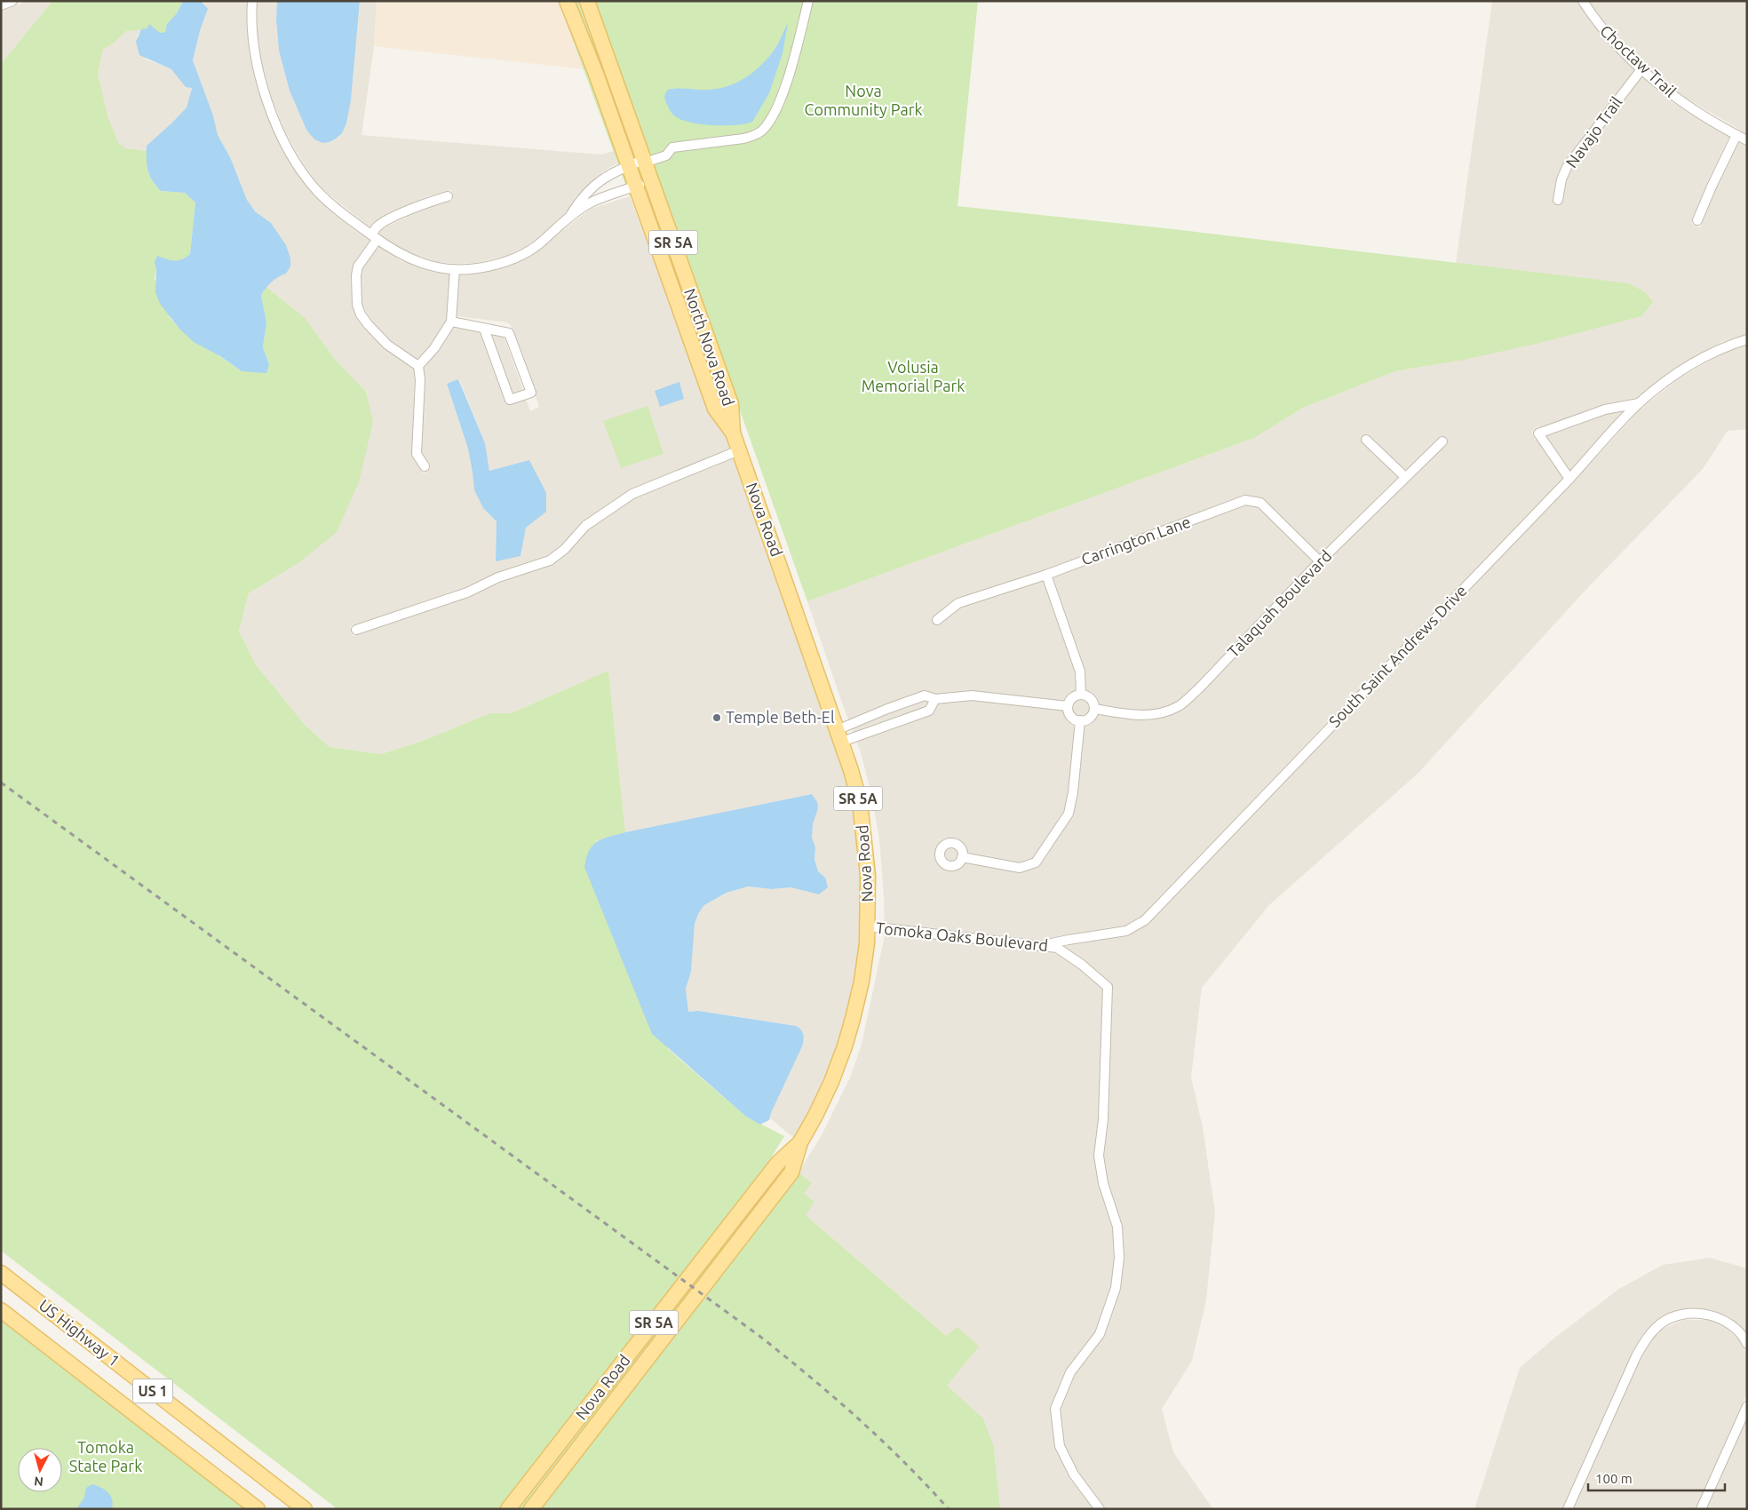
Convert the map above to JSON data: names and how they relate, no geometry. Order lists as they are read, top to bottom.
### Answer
{
  "streets": {
    "main road": [
      "SR 5A",
      "North Nova Road",
      "Nova Road",
      "US Highway 1",
      "US 1"
    ],
    "street": [
      "Choctaw Trail",
      "Navajo Trail",
      "Carrington Lane",
      "Talaquah Boulevard",
      "South Saint Andrews Drive",
      "Tomoka Oaks Boulevard"
    ]
  },
  "crossings": [
    ["Choctaw Trail", "Navajo Trail"],
    ["North Nova Road", "Nova Road"],
    ["Nova Road", "Tomoka Oaks Boulevard"],
    ["Carrington Lane", "Talaquah Boulevard"],
    ["South Saint Andrews Drive", "Tomoka Oaks Boulevard"]
  ],
  "parks": ["Nova Community Park", "Volusia Memorial Park", "Tomoka State Park"],
  "places": ["Temple Beth-El"],
  "scale_bar": "100 m",
  "north": "bottom"
}
